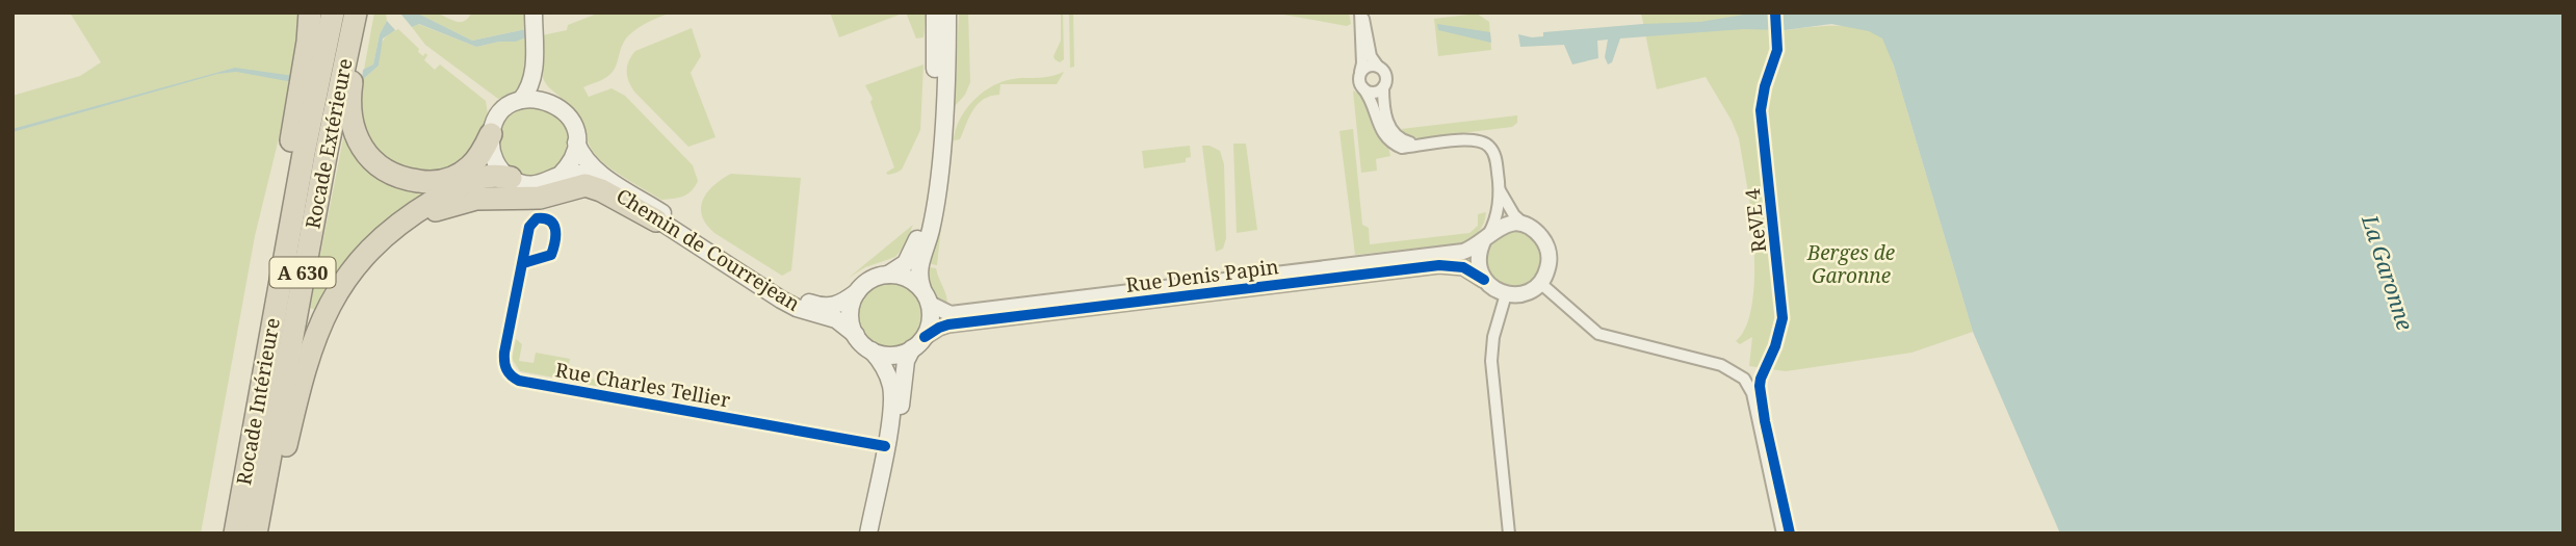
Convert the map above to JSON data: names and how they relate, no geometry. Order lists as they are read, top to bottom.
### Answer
{
  "streets": {
    "highway": ["Rocade Extérieure", "A 630", "Rocade Intérieure"],
    "main road": ["Chemin de Courrejean"],
    "street": ["Rue Denis Papin", "Rue Charles Tellier"],
    "cycle path": ["ReVE 4"]
  },
  "crossings": [
    ["Chemin de Courrejean", "Rue Denis Papin"]
  ],
  "water": ["La Garonne"],
  "parks": ["Berges de Garonne"]
}
